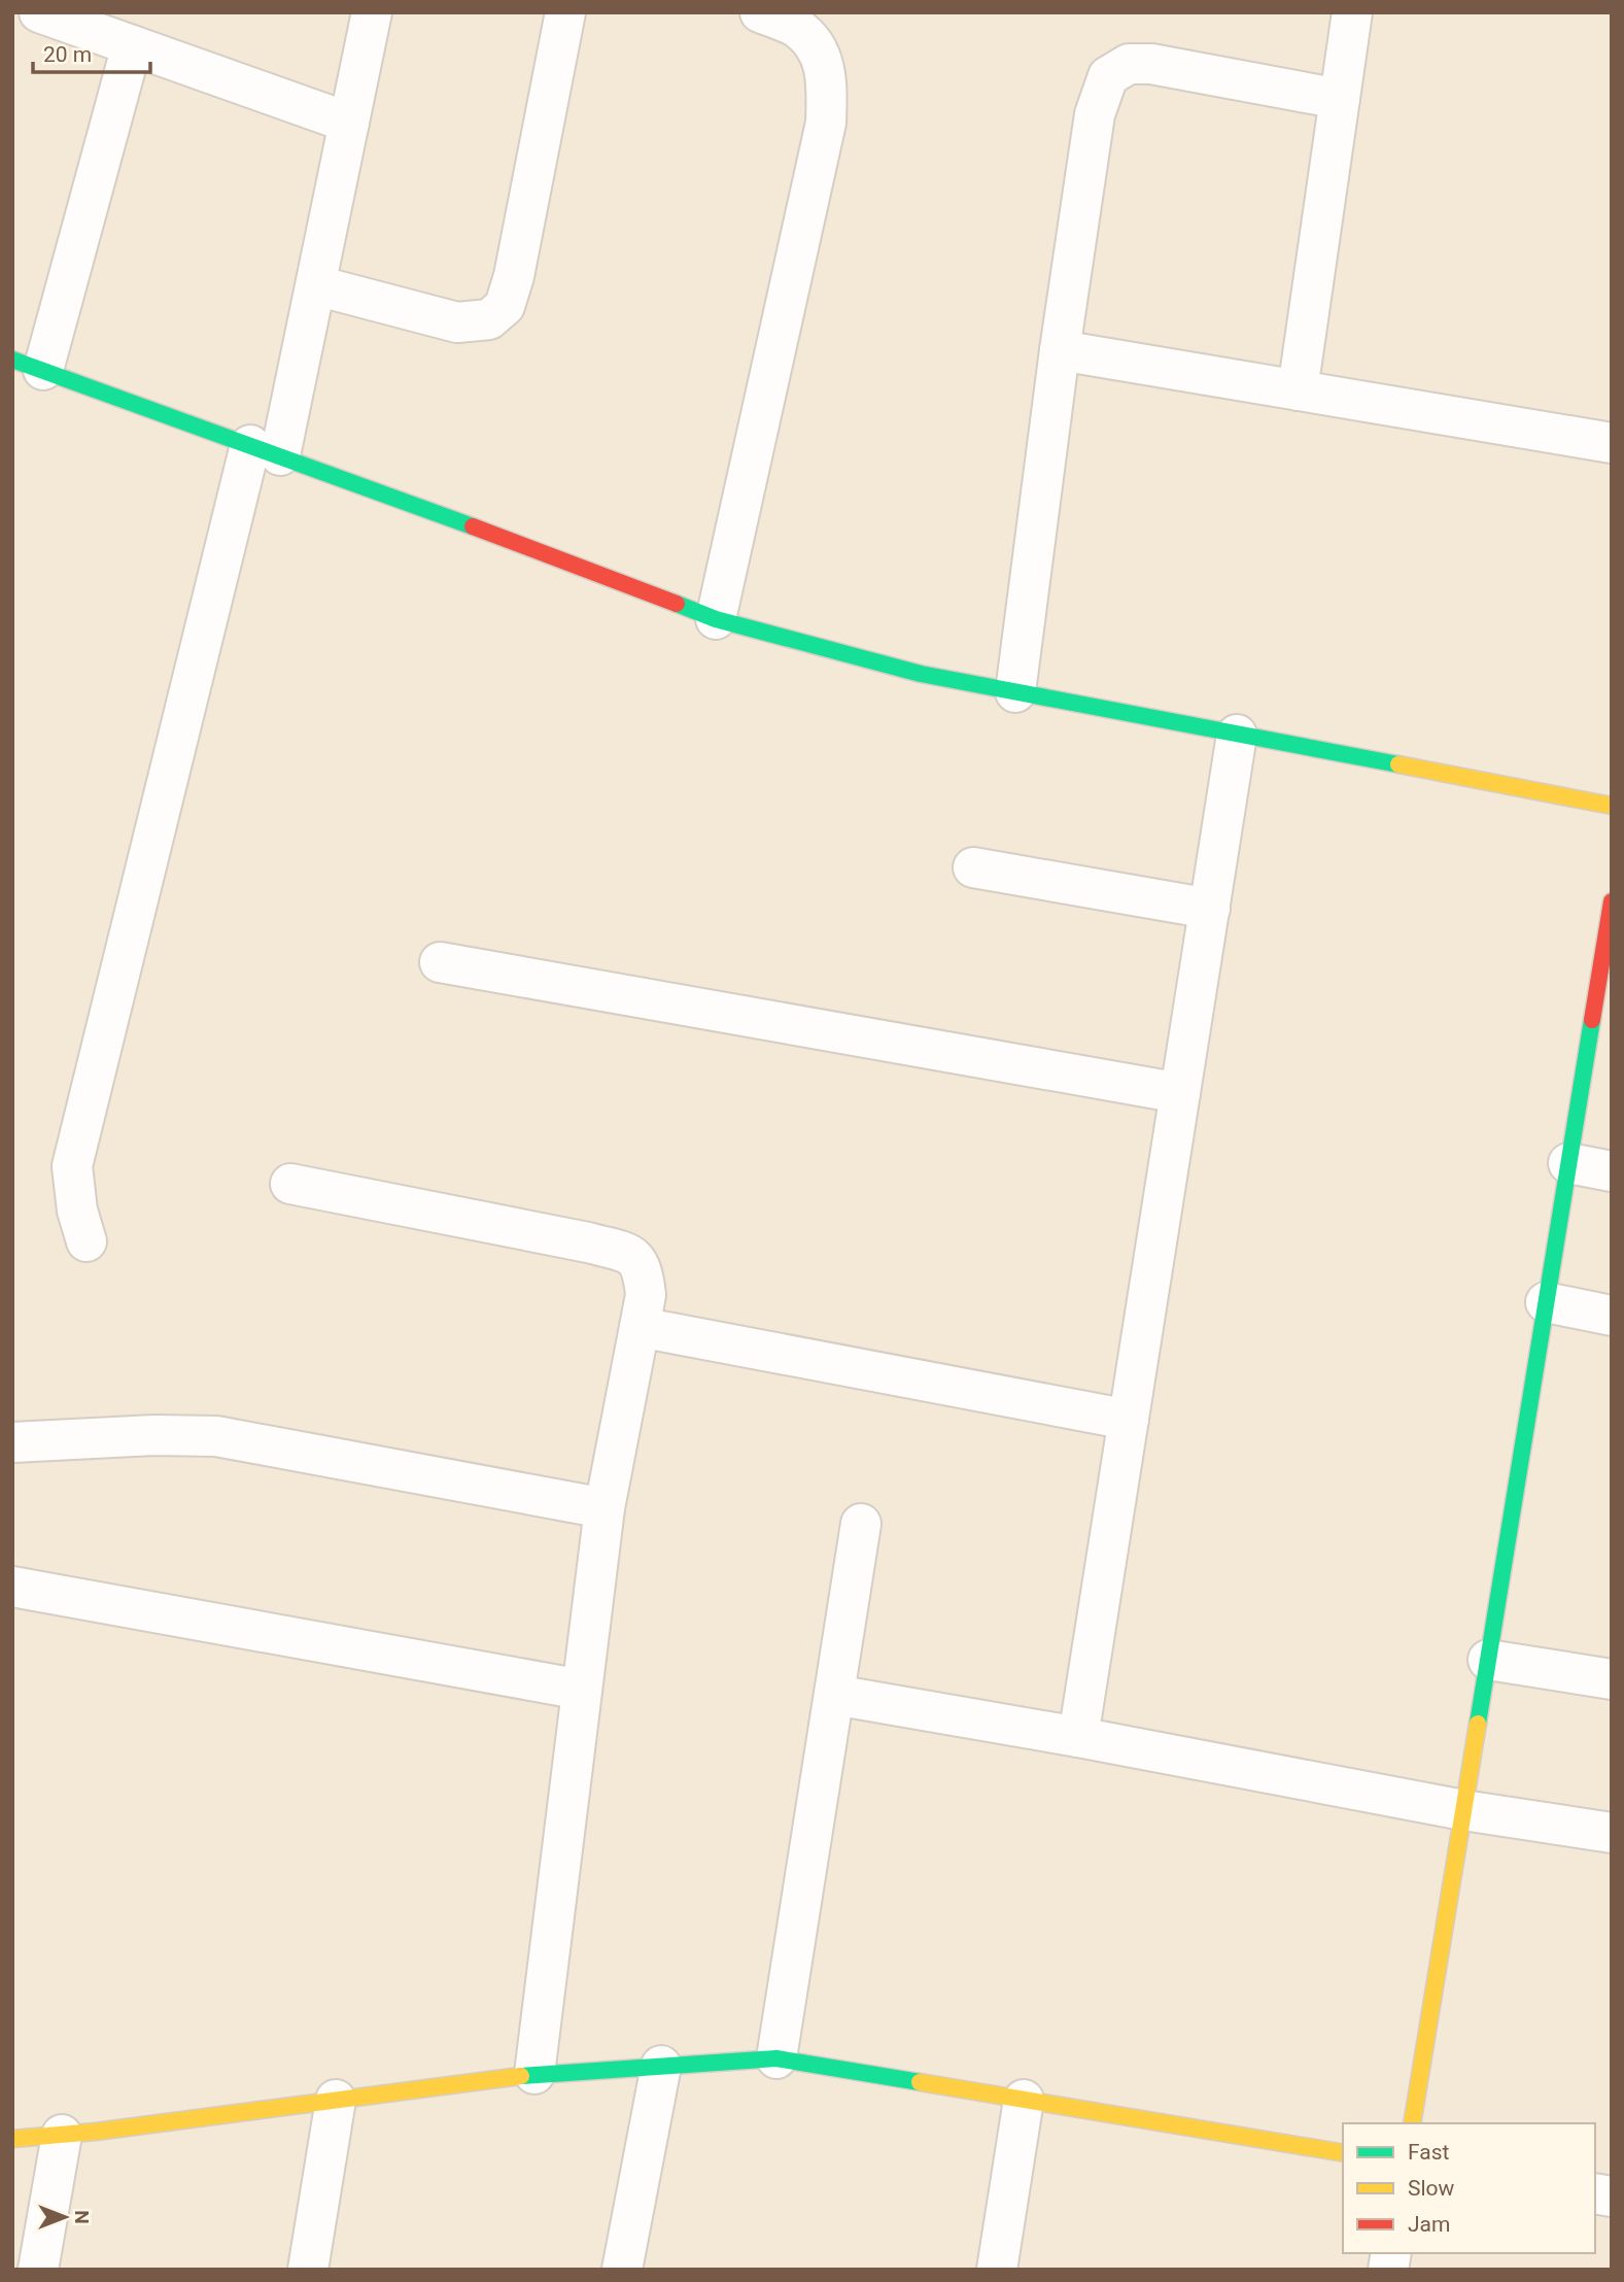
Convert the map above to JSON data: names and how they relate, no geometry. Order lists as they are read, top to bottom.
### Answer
{
  "legend": ["Fast", "Slow", "Jam"],
  "scale_bar": "20 m",
  "north": "right"
}
